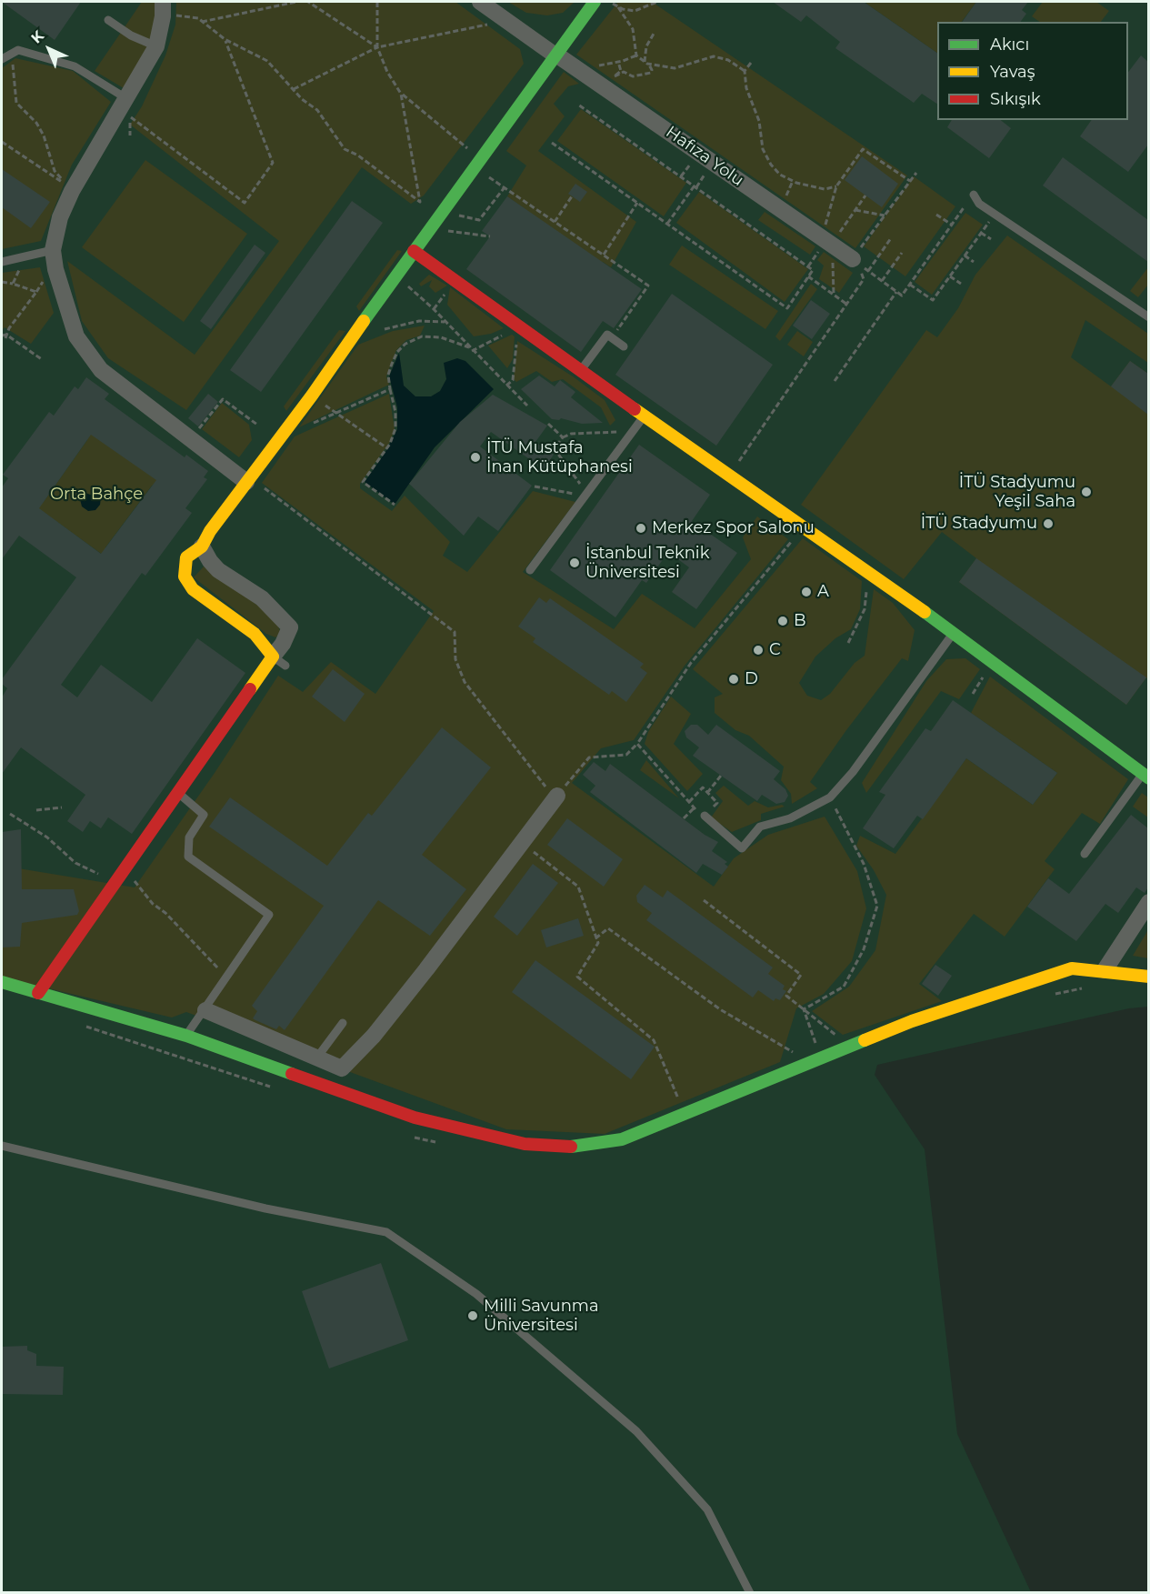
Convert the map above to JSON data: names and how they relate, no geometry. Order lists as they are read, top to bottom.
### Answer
{
  "streets": {
    "street": ["Hafıza Yolu"]
  },
  "parks": ["Orta Bahçe"],
  "places": [
    "İTÜ Mustafa İnan Kütüphanesi",
    "İTÜ Stadyumu Yeşil Saha",
    "İTÜ Stadyumu",
    "Merkez Spor Salonu",
    "İstanbul Teknik Üniversitesi",
    "A",
    "B",
    "C",
    "D",
    "Milli Savunma Üniversitesi"
  ],
  "legend": ["Akıcı", "Yavaş", "Sıkışık"],
  "north": "top left"
}
